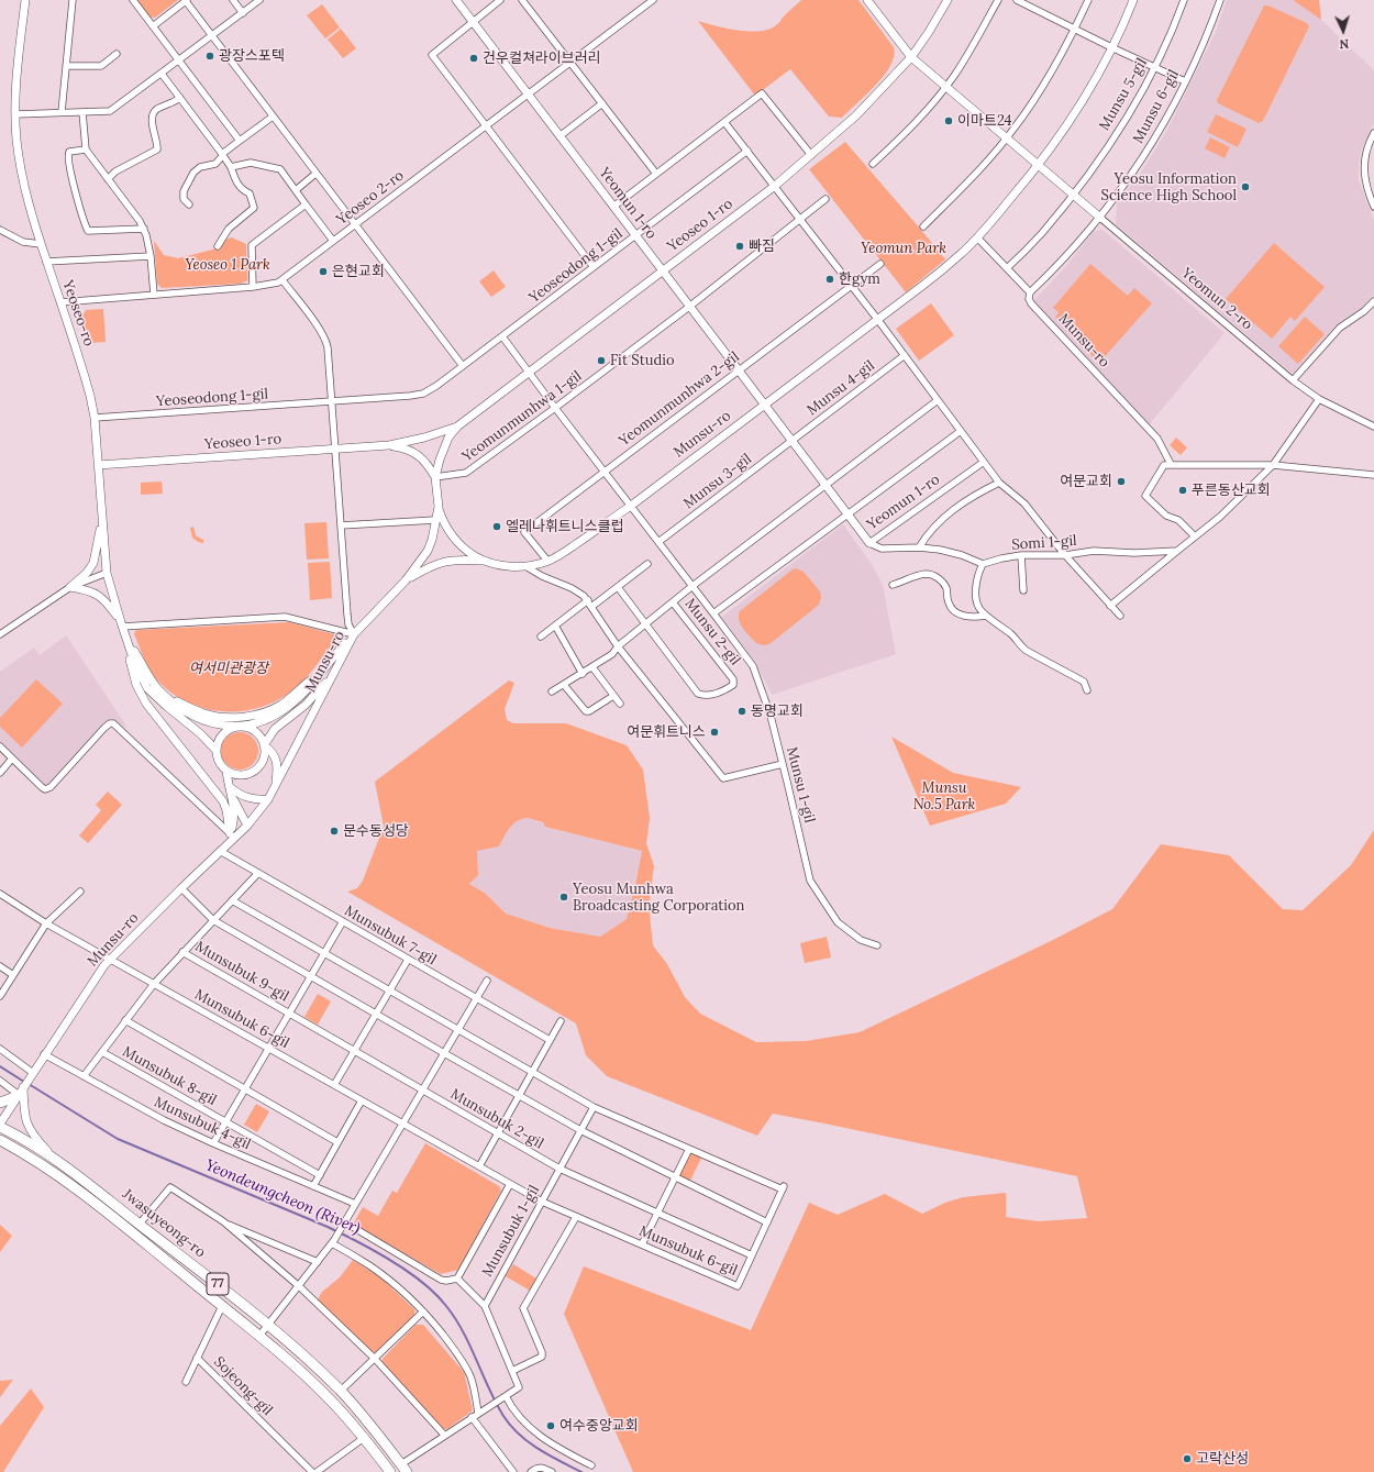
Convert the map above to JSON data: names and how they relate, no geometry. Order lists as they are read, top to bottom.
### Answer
{
  "streets": {
    "main road": ["Jwasuyeong-ro", "77"],
    "street": [
      "Munsu 5-gil",
      "Munsu 6-gil",
      "Yeoseo 2-ro",
      "Yeomun 1-ro",
      "Yeoseo 1-ro",
      "Yeoseodong 1-gil",
      "Yeomun 2-ro",
      "Yeoseo-ro",
      "Munsu-ro",
      "Munsu 4-gil",
      "Yeomunmunhwa 2-gil",
      "Yeomunmunhwa 1-gil",
      "Munsu 3-gil",
      "Somi 1-gil",
      "Munsu 2-gil",
      "Munsu 1-gil",
      "Munsubuk 7-gil",
      "Munsubuk 9-gil",
      "Munsubuk 6-gil",
      "Munsubuk 8-gil",
      "Munsubuk 2-gil",
      "Munsubuk 4-gil",
      "Munsubuk 1-gil",
      "Sojeong-gil"
    ]
  },
  "crossings": [
    ["Munsu 5-gil", "Yeomun 2-ro"],
    ["Munsu 6-gil", "Yeomun 2-ro"],
    ["Yeoseo 2-ro", "Yeomun 1-ro"],
    ["Yeoseo 2-ro", "Yeoseo-ro"],
    ["Yeomun 1-ro", "Yeoseo 1-ro"],
    ["Yeomun 1-ro", "Yeoseodong 1-gil"],
    ["Yeomun 1-ro", "Munsu-ro"],
    ["Yeomun 1-ro", "Munsu 4-gil"],
    ["Yeomun 1-ro", "Yeomunmunhwa 2-gil"],
    ["Yeomun 1-ro", "Yeomunmunhwa 1-gil"],
    ["Yeomun 1-ro", "Munsu 3-gil"],
    ["Yeomun 1-ro", "Munsu 1-gil"],
    ["Yeoseo 1-ro", "Yeomun 2-ro"],
    ["Yeoseo 1-ro", "Yeoseo-ro"],
    ["Yeoseo 1-ro", "Yeomunmunhwa 1-gil"],
    ["Yeoseo 1-ro", "Munsu 1-gil"],
    ["Yeoseodong 1-gil", "Yeoseo-ro"],
    ["Yeomun 2-ro", "Munsu-ro"],
    ["Munsu-ro", "Yeomunmunhwa 2-gil"],
    ["Munsu-ro", "Munsu 1-gil"],
    ["Munsu-ro", "Munsubuk 7-gil"],
    ["Munsu-ro", "Munsubuk 6-gil"],
    ["Munsu-ro", "Munsubuk 4-gil"],
    ["Munsu 4-gil", "Munsu 3-gil"],
    ["Yeomunmunhwa 2-gil", "Munsu 1-gil"],
    ["Yeomunmunhwa 1-gil", "Munsu 1-gil"],
    ["Munsu 3-gil", "Munsu 1-gil"],
    ["Munsu 2-gil", "Munsu 1-gil"],
    ["Munsubuk 7-gil", "Munsubuk 9-gil"],
    ["Munsubuk 9-gil", "Munsubuk 6-gil"],
    ["Munsubuk 9-gil", "Munsubuk 8-gil"],
    ["Munsubuk 9-gil", "Munsubuk 2-gil"],
    ["Munsubuk 6-gil", "Munsubuk 8-gil"],
    ["Munsubuk 6-gil", "Munsubuk 1-gil"],
    ["Munsubuk 8-gil", "Munsubuk 4-gil"],
    ["Munsubuk 2-gil", "Munsubuk 1-gil"],
    ["Jwasuyeong-ro", "Sojeong-gil"]
  ],
  "water": ["Yeondeungcheon (River)"],
  "parks": [
    "Yeomun Park",
    "Yeoseo 1 Park",
    "여서미관광장",
    "Munsu No.5 Park"
  ],
  "places": [
    "광장스포텍",
    "건우컬쳐라이브러리",
    "이마트24",
    "Yeosu Information Science High School",
    "빠짐",
    "은현교회",
    "한gym",
    "Fit Studio",
    "여문교회",
    "푸른동산교회",
    "엘레나휘트니스클럽",
    "동명교회",
    "여문휘트니스",
    "문수동성당",
    "Yeosu Munhwa Broadcasting Corporation",
    "여수중앙교회",
    "고락산성"
  ],
  "north": "bottom"
}
